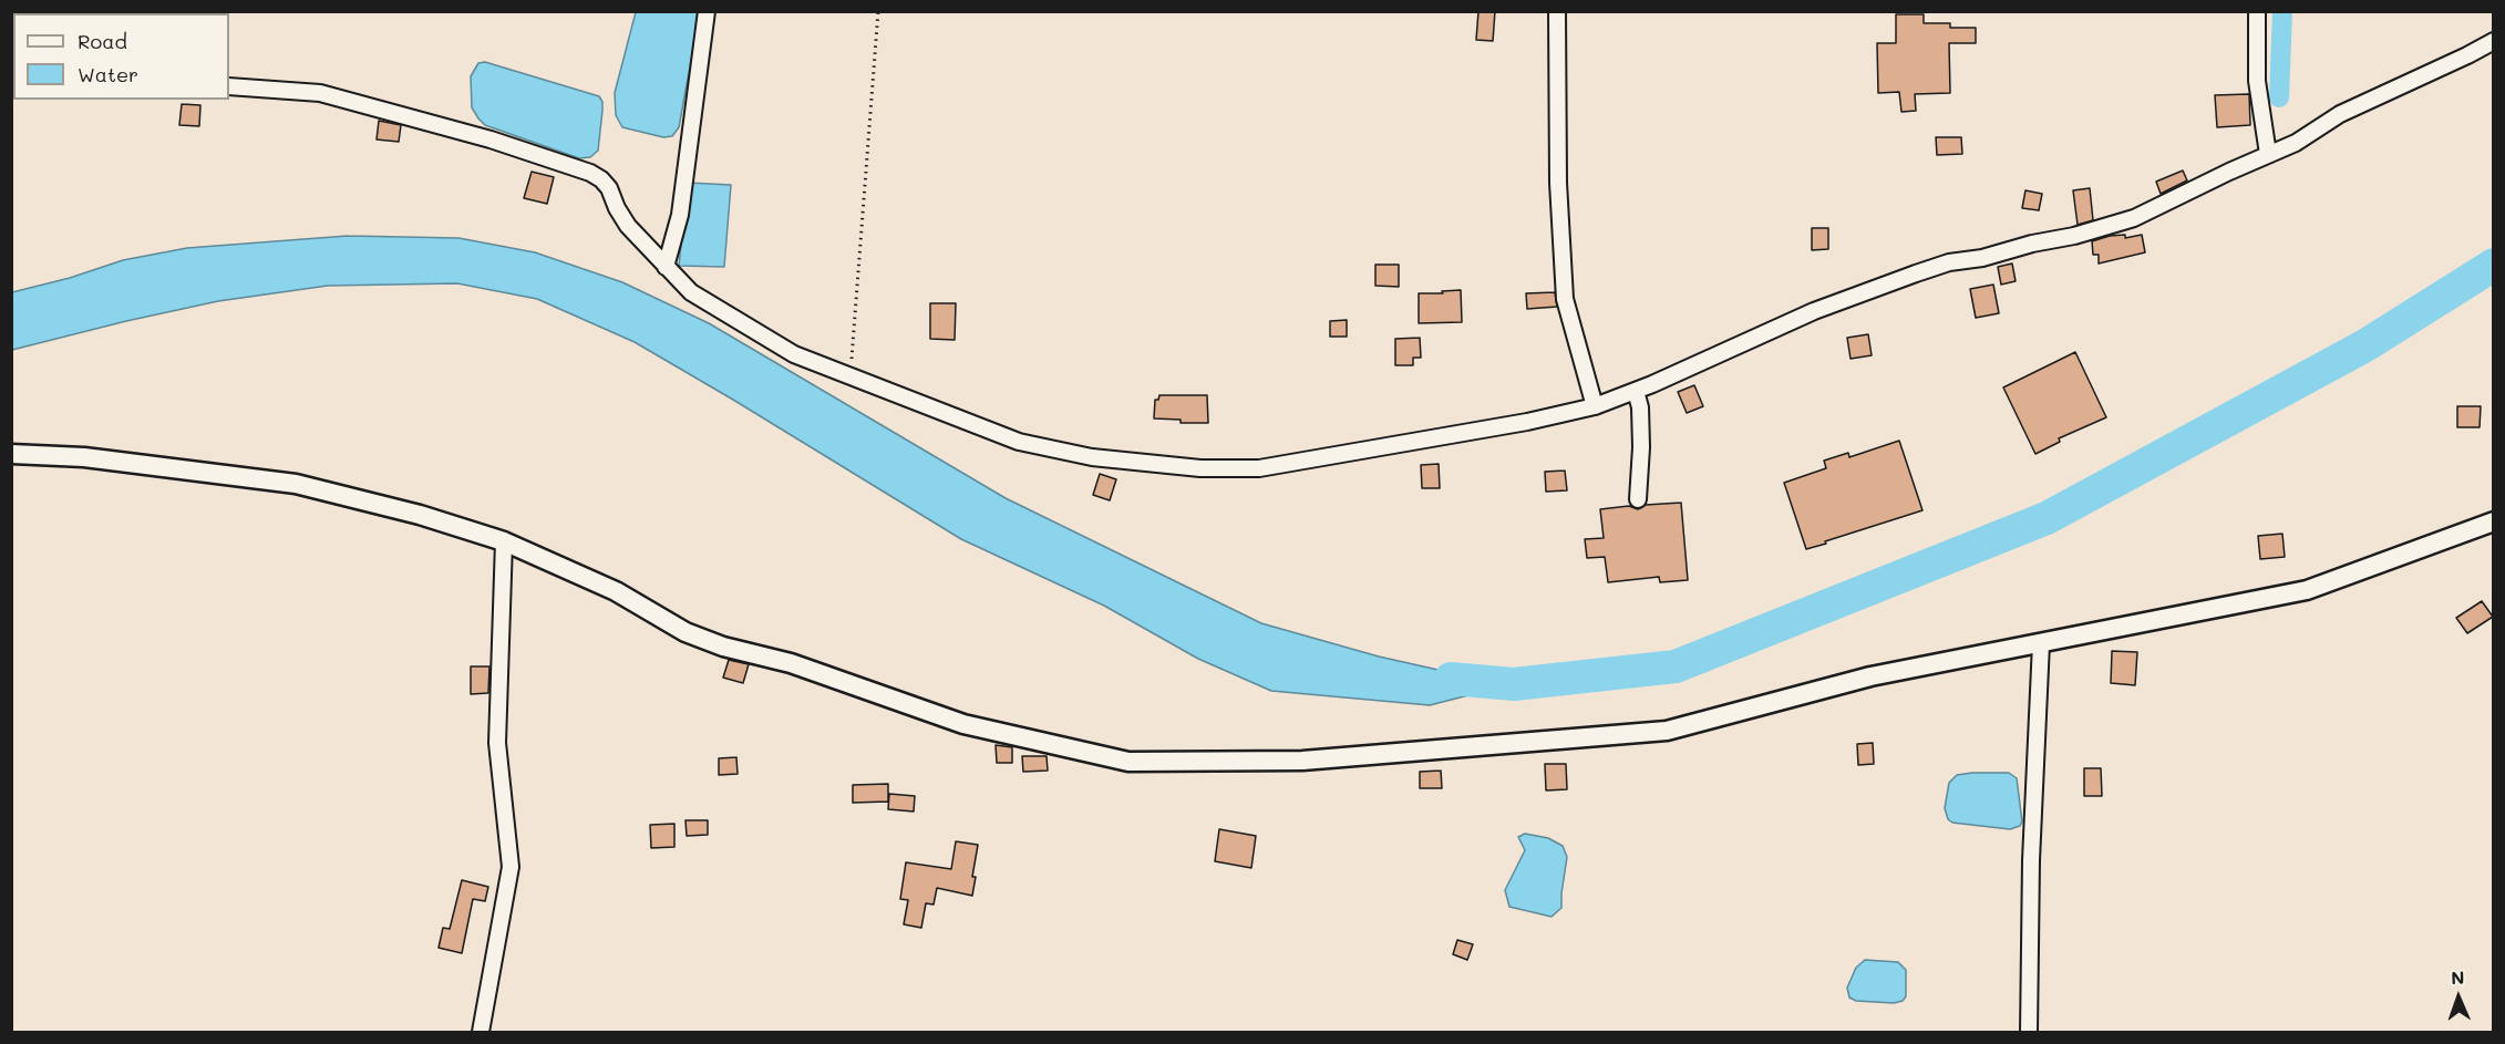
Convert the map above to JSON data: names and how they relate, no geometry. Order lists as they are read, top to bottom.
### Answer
{
  "legend": ["Road", "Water"],
  "north": "top"
}
